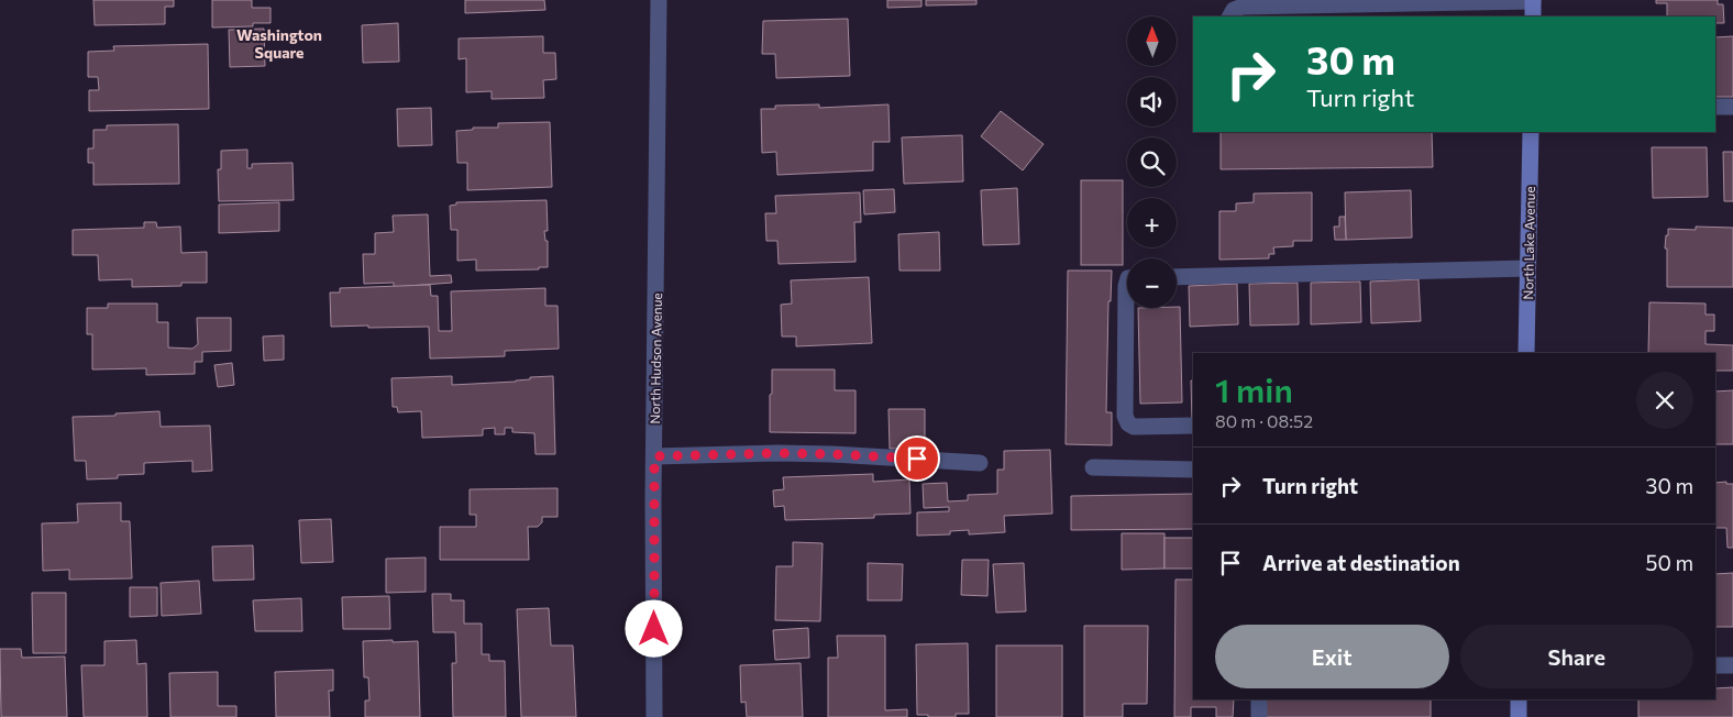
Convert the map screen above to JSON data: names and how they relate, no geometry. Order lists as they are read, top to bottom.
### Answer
{
  "streets": {
    "main road": ["North Lake Avenue"],
    "street": ["North Hudson Avenue"]
  },
  "districts": ["Washington Square"],
  "north": "top",
  "page": {
    "map_buttons": ["+", "−"],
    "turn": ["30 m", "Turn right"],
    "heading": ["1 min", "80 m · 08:52"],
    "list": [
      {
        "name": "Turn right",
        "value": "30 m"
      },
      {
        "name": "Arrive at destination",
        "value": "50 m"
      }
    ],
    "buttons": ["Exit", "Share"]
  }
}
